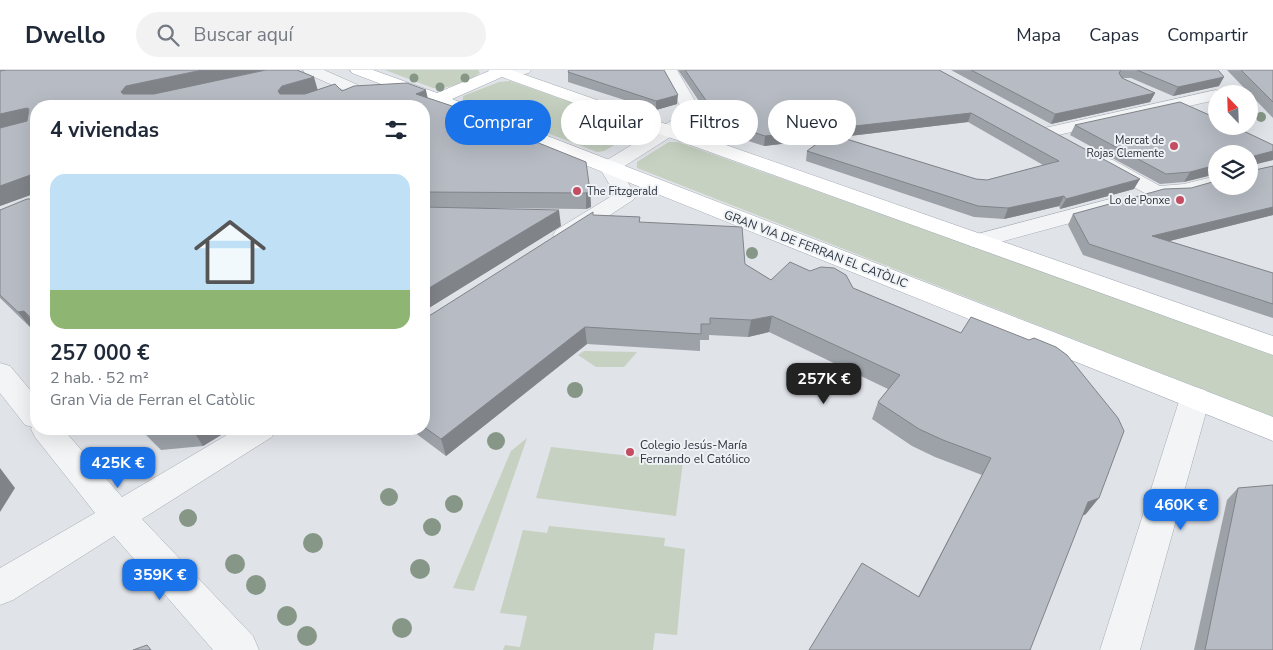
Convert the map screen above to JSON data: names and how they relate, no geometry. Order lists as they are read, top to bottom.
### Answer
{
  "streets": {
    "main road": ["GRAN VIA DE FERRAN EL CATÒLIC"]
  },
  "places": [
    "Mercat de Rojas Clemente",
    "The Fitzgerald",
    "Lo de Ponxe",
    "Colegio Jesús-María Fernando el Católico"
  ],
  "north": "top left",
  "page": {
    "header": "Dwello",
    "search": "Buscar aquí",
    "nav": ["Mapa", "Capas", "Compartir"],
    "chip": [
      "Comprar",
      "Alquilar",
      "Filtros",
      "Nuevo"
    ],
    "heading": "4 viviendas",
    "list": [
      {
        "name": "257 000 €",
        "note": "2 hab. · 52 m² · Gran Via de Ferran el Catòlic"
      }
    ],
    "price": [
      "257K €",
      "425K €",
      "460K €",
      "359K €"
    ]
  }
}
